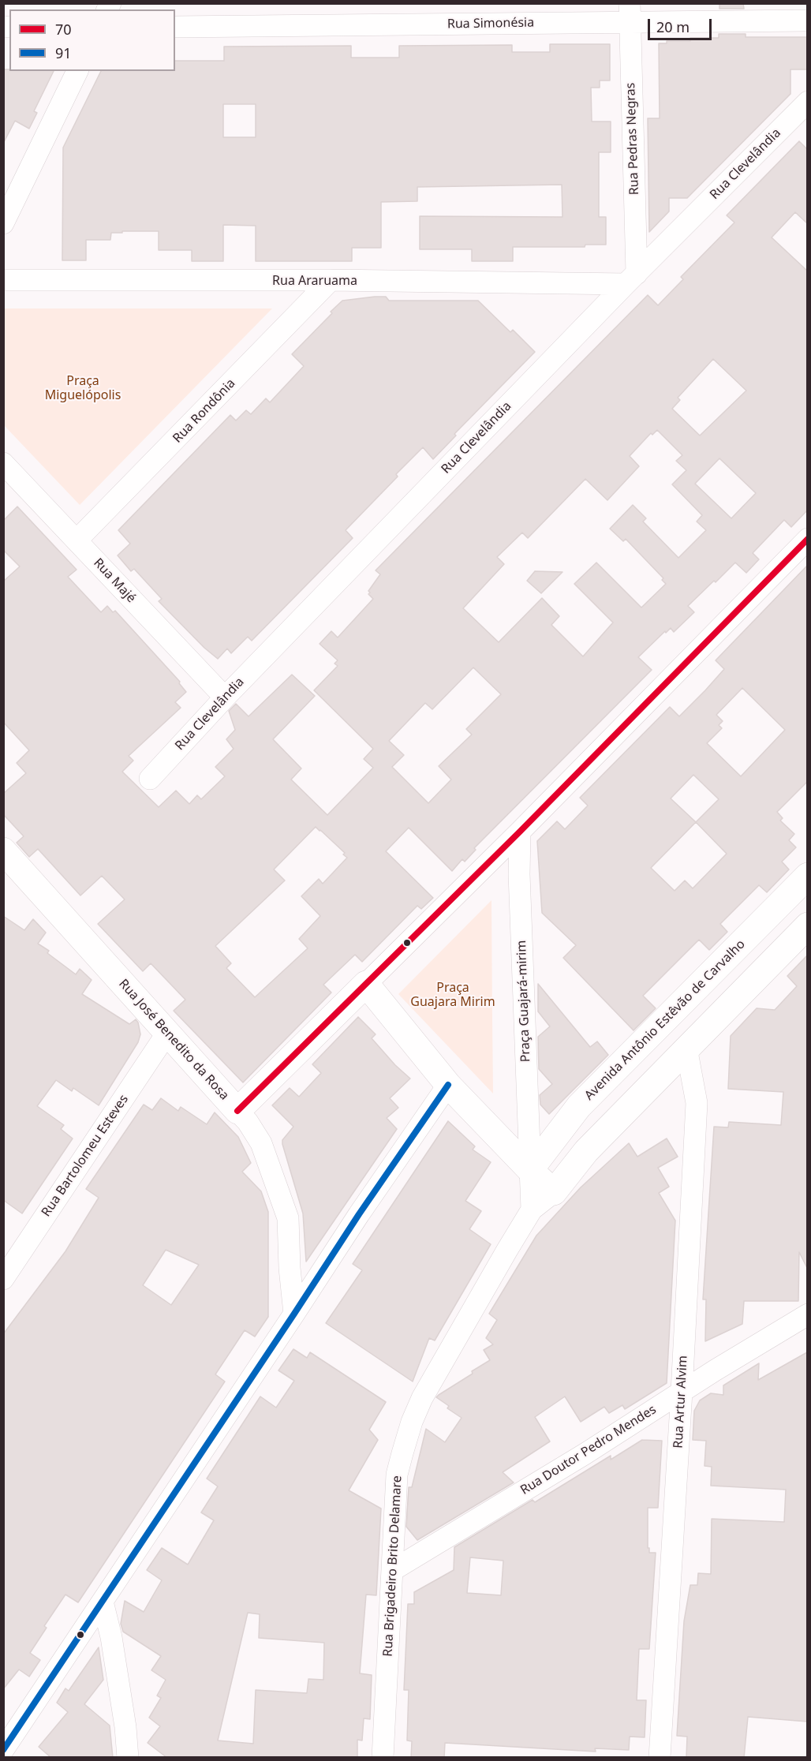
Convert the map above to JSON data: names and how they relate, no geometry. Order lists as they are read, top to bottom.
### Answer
{
  "streets": {
    "street": [
      "Rua Simonésia",
      "Rua Pedras Negras",
      "Rua Clevelândia",
      "Rua Araruama",
      "Rua Rondônia",
      "Rua Majé",
      "Praça Guajará-mirim",
      "Avenida Antônio Estêvão de Carvalho",
      "Rua José Benedito da Rosa",
      "Rua Bartolomeu Esteves",
      "Rua Artur Alvim",
      "Rua Doutor Pedro Mendes",
      "Rua Brigadeiro Brito Delamare"
    ]
  },
  "crossings": [
    ["Rua Simonésia", "Rua Pedras Negras"],
    ["Rua Pedras Negras", "Rua Clevelândia"],
    ["Rua Pedras Negras", "Rua Araruama"],
    ["Rua Clevelândia", "Rua Araruama"],
    ["Rua Clevelândia", "Rua Majé"],
    ["Rua Araruama", "Rua Rondônia"],
    ["Rua Rondônia", "Rua Majé"],
    ["Praça Guajará-mirim", "Avenida Antônio Estêvão de Carvalho"],
    ["Rua José Benedito da Rosa", "Rua Bartolomeu Esteves"],
    ["Rua Artur Alvim", "Rua Doutor Pedro Mendes"],
    ["Rua Doutor Pedro Mendes", "Rua Brigadeiro Brito Delamare"]
  ],
  "parks": ["Praça Miguelópolis", "Praça Guajara Mirim"],
  "lines": ["transit line 70", "transit line 91"],
  "legend": ["70", "91"],
  "scale_bar": "20 m"
}
